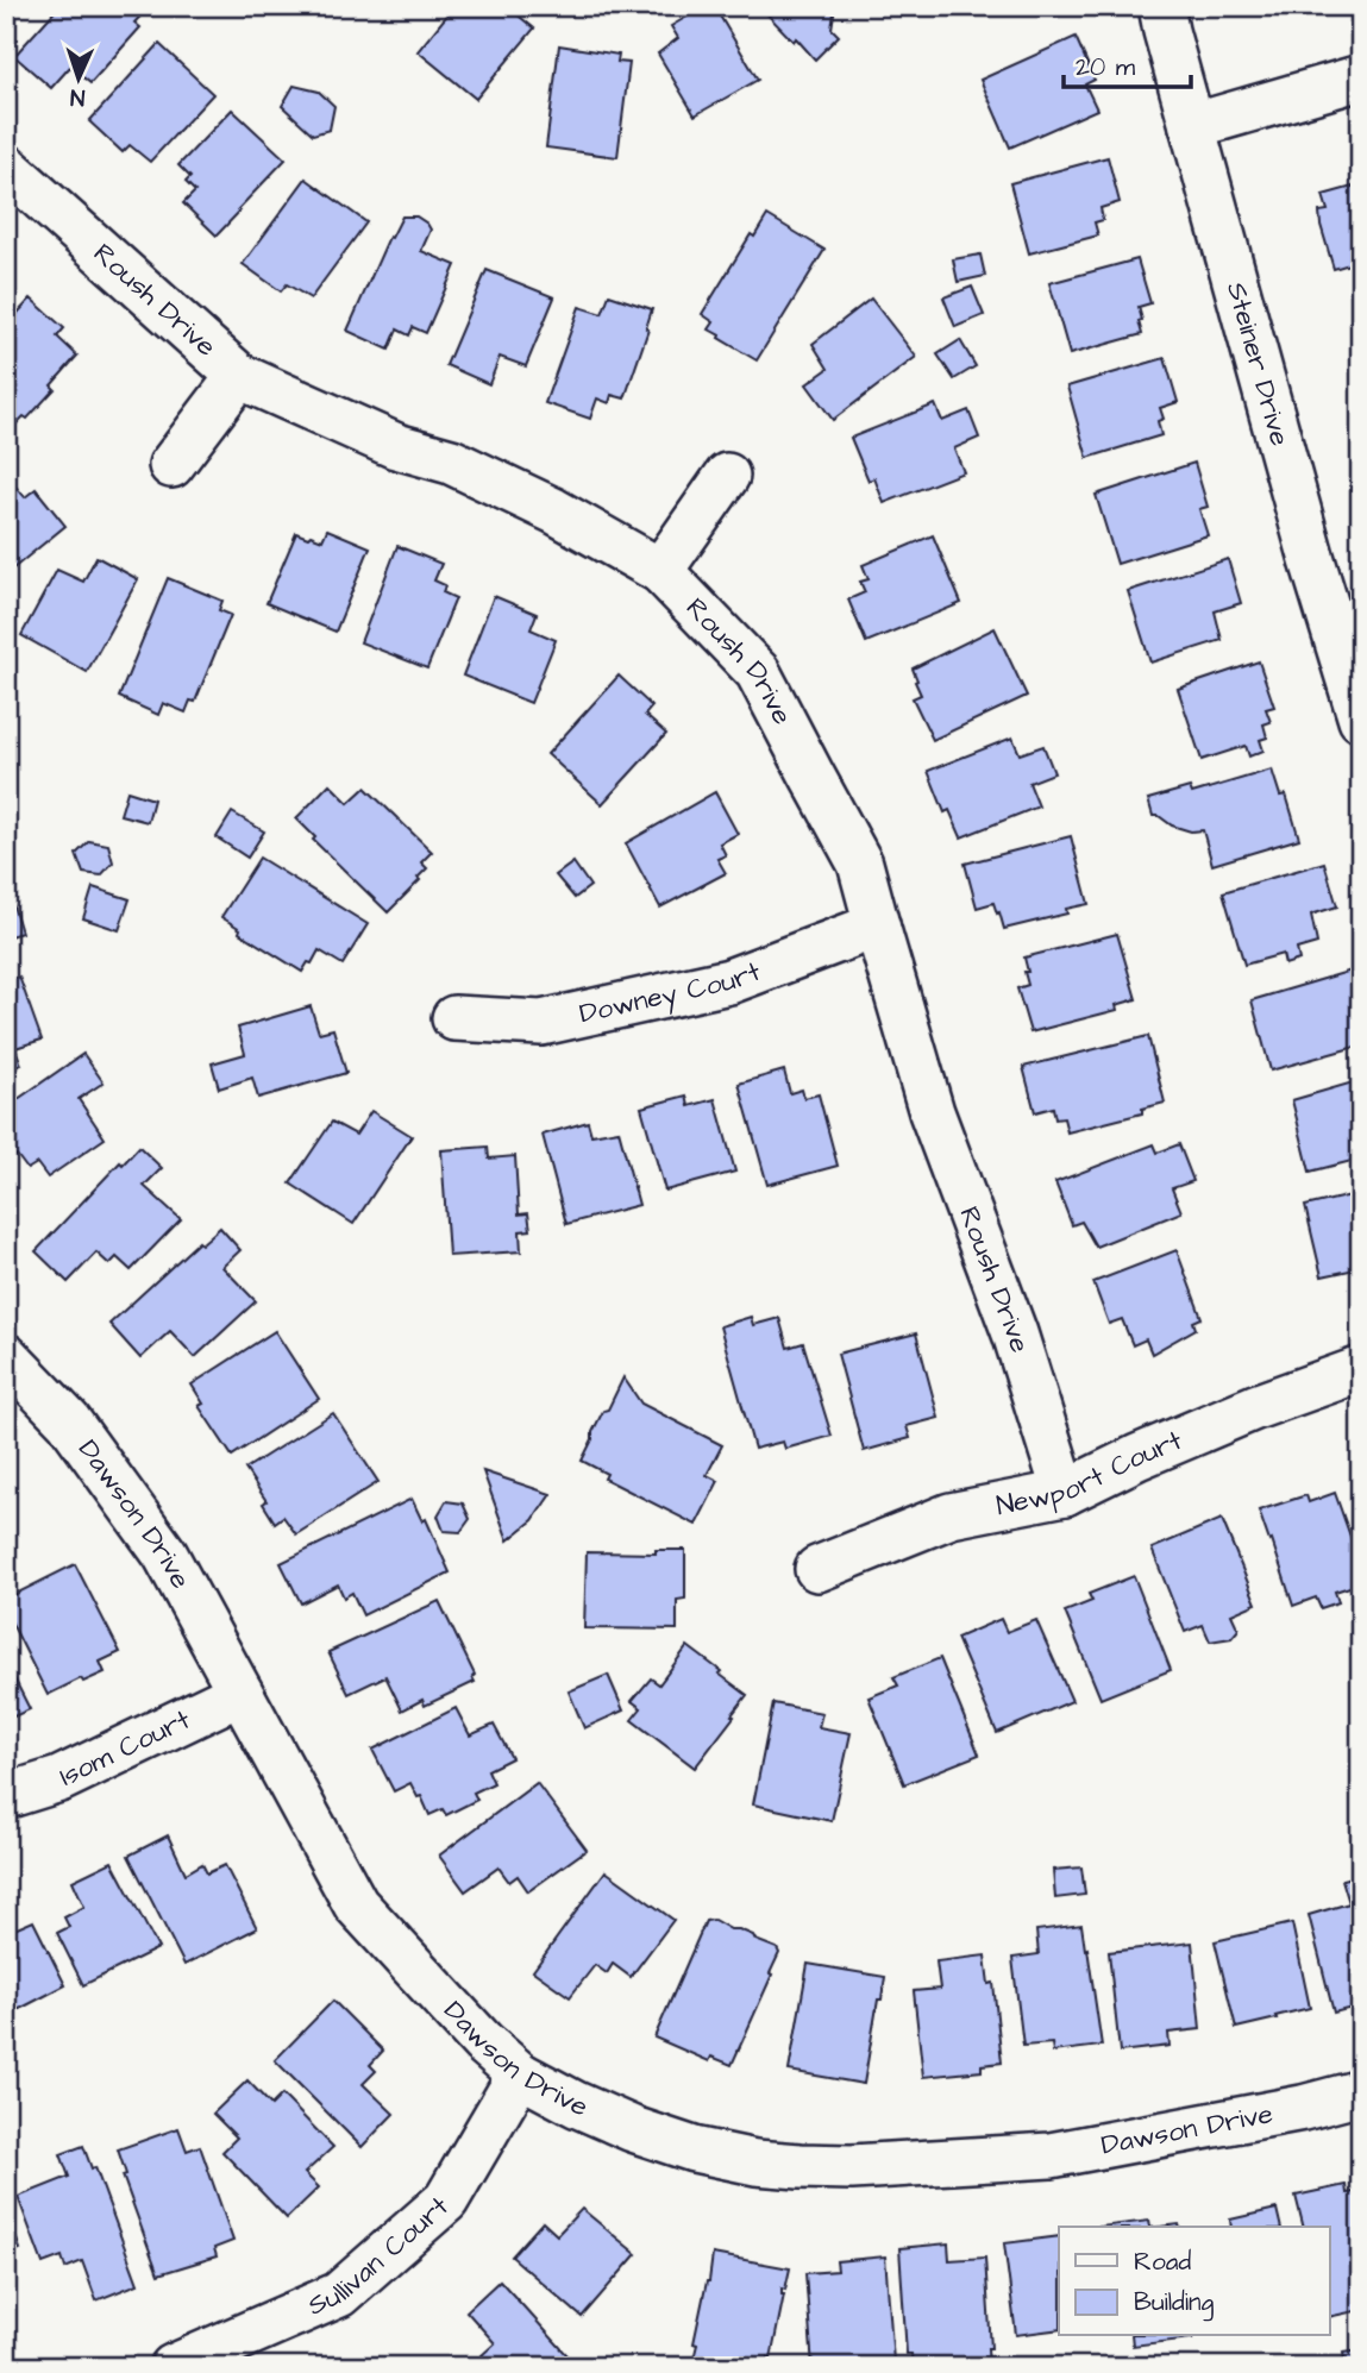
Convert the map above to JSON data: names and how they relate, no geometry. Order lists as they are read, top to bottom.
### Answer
{
  "streets": {
    "street": [
      "Roush Drive",
      "Steiner Drive",
      "Downey Court",
      "Newport Court",
      "Dawson Drive",
      "Isom Court",
      "Sullivan Court"
    ]
  },
  "crossings": [
    ["Roush Drive", "Downey Court"],
    ["Roush Drive", "Newport Court"],
    ["Dawson Drive", "Isom Court"],
    ["Dawson Drive", "Sullivan Court"]
  ],
  "legend": ["Road", "Building"],
  "scale_bar": "20 m",
  "north": "bottom"
}
